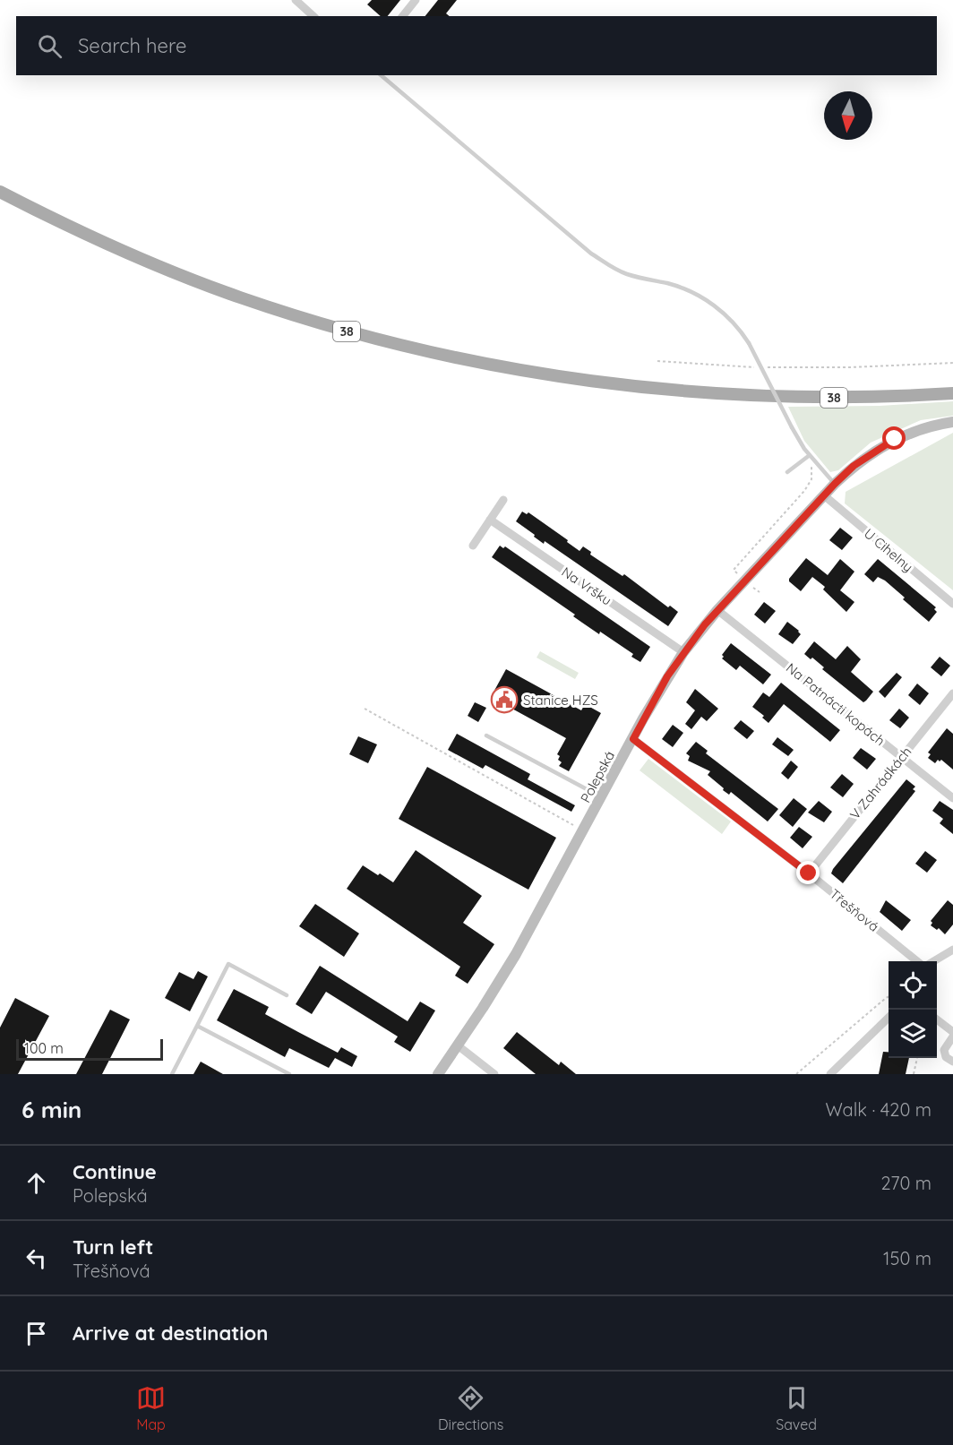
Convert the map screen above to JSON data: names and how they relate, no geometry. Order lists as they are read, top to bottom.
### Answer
{
  "streets": {
    "main road": ["38", "Polepská"],
    "street": [
      "U Cihelny",
      "Na Vršku",
      "Na Patnácti kopách",
      "V Zahrádkách",
      "Třešňová"
    ]
  },
  "crossings": [
    ["U Cihelny", "Polepská"],
    ["Na Vršku", "Polepská"],
    ["Na Patnácti kopách", "Polepská"],
    ["Na Patnácti kopách", "V Zahrádkách"],
    ["Polepská", "Třešňová"],
    ["V Zahrádkách", "Třešňová"]
  ],
  "places": {
    "public building": ["Stanice HZS"]
  },
  "scale_bar": "100 m",
  "north": "bottom",
  "page": {
    "search": "Search here",
    "scale": "100 m",
    "heading": ["6 min", "Walk · 420 m"],
    "list": [
      ["Continue", "Polepská", "270 m"],
      ["Turn left", "Třešňová", "150 m"],
      "Arrive at destination"
    ],
    "nav": ["Map", "Directions", "Saved"]
  }
}
